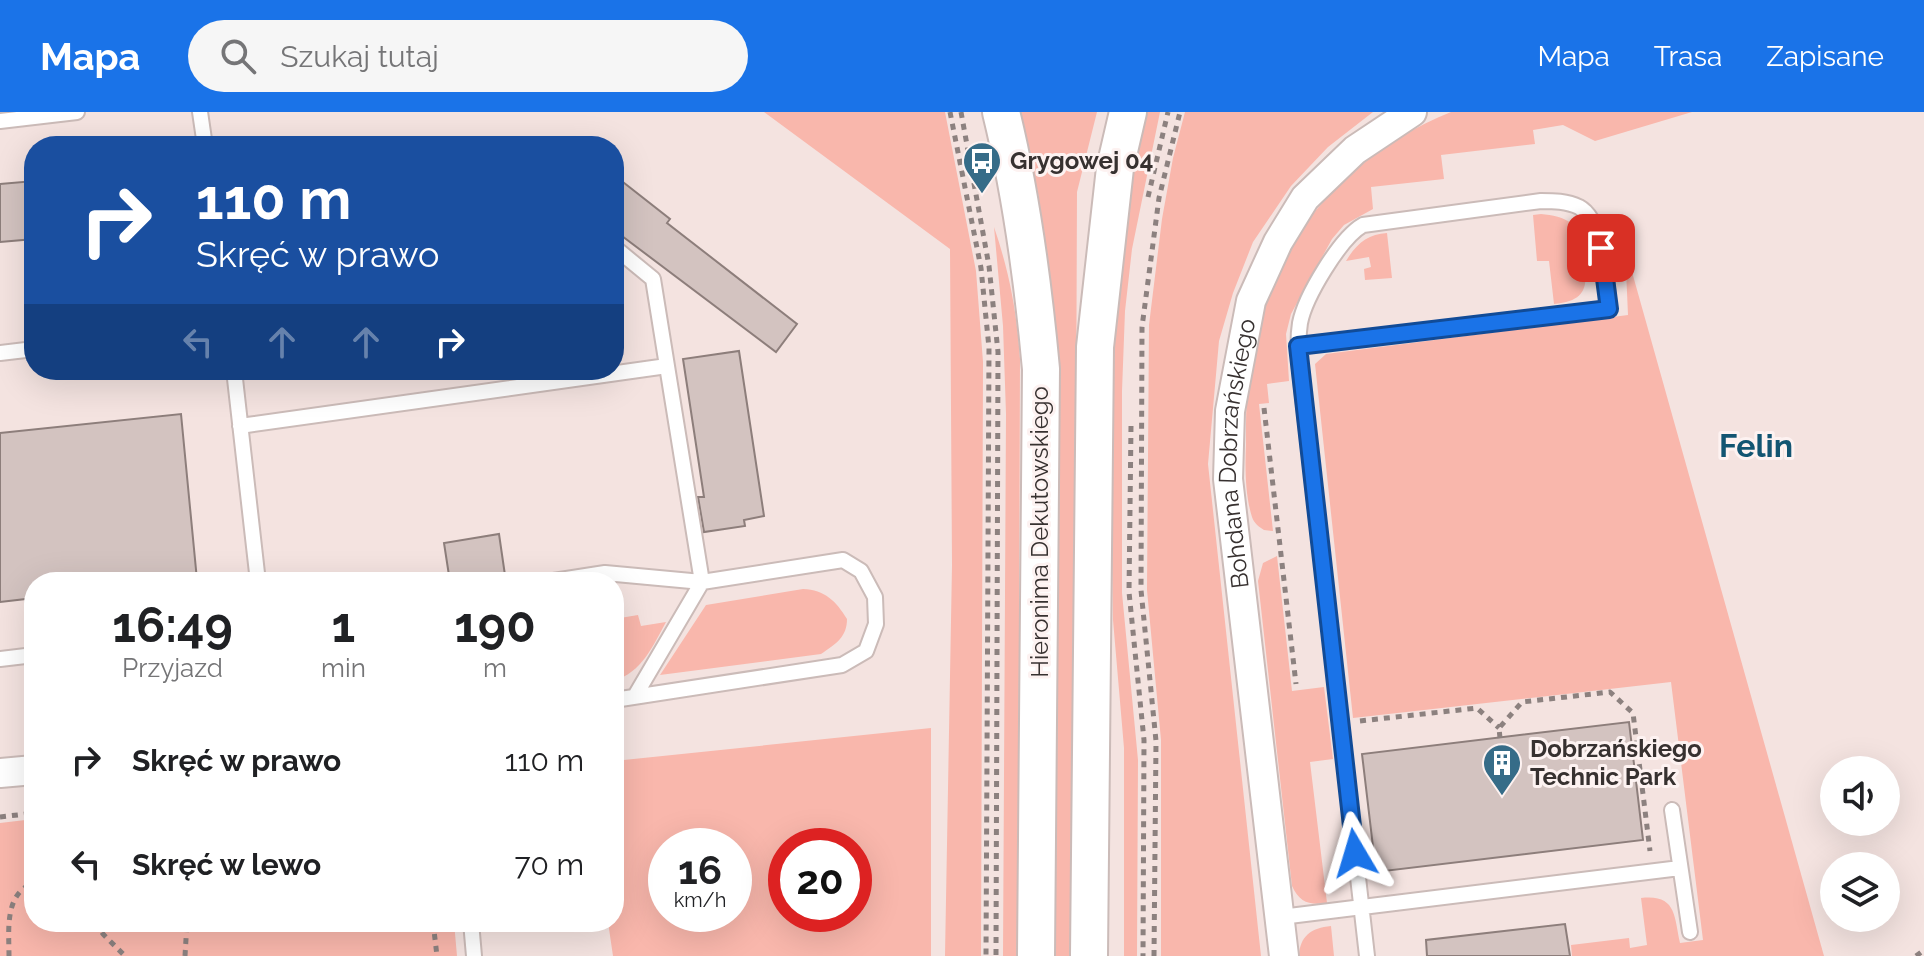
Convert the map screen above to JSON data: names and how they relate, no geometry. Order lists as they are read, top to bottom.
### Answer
{
  "streets": {
    "street": ["Bohdana Dobrzańskiego", "Hieronima Dekutowskiego"]
  },
  "districts": ["Felin"],
  "places": {
    "bus stop": ["Grygowej 04"],
    "building": ["Dobrzańskiego Technic Park"]
  },
  "page": {
    "header": "Mapa",
    "search": "Szukaj tutaj",
    "nav": ["Mapa", "Trasa", "Zapisane"],
    "turn": ["110 m", "Skręć w prawo"],
    "eta": [
      "16:49",
      "Przyjazd",
      "1",
      "min",
      "190",
      "m"
    ],
    "list": [
      {
        "name": "Skręć w prawo",
        "value": "110 m"
      },
      {
        "name": "Skręć w lewo",
        "value": "70 m"
      }
    ],
    "speed": "16 km/h",
    "limit": "20"
  }
}
